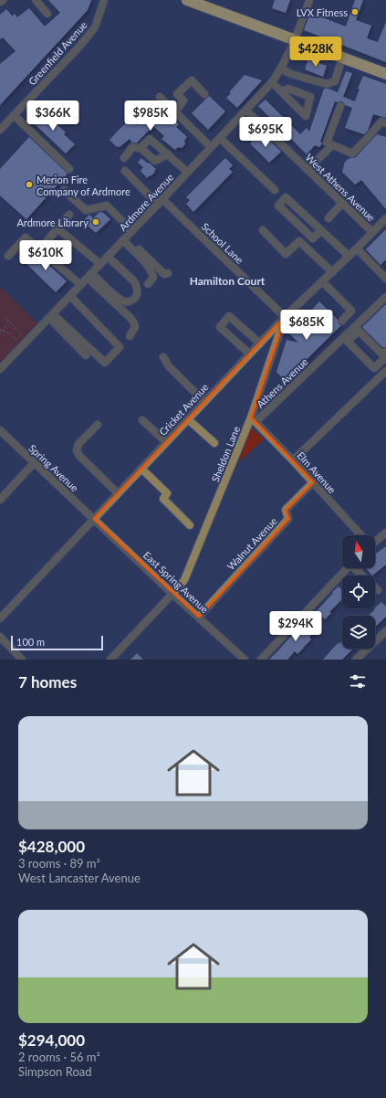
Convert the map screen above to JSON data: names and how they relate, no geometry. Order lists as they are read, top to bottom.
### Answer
{
  "streets": {
    "street": [
      "Greenfield Avenue",
      "West Athens Avenue",
      "Ardmore Avenue",
      "School Lane",
      "Athens Avenue",
      "Cricket Avenue",
      "Sheldon Lane",
      "Spring Avenue",
      "Elm Avenue",
      "Walnut Avenue",
      "East Spring Avenue"
    ]
  },
  "crossings": [
    ["West Athens Avenue", "Ardmore Avenue"],
    ["West Athens Avenue", "Cricket Avenue"],
    ["Ardmore Avenue", "School Lane"],
    ["School Lane", "Cricket Avenue"],
    ["School Lane", "Sheldon Lane"],
    ["Athens Avenue", "Sheldon Lane"],
    ["Athens Avenue", "Elm Avenue"],
    ["Cricket Avenue", "Sheldon Lane"],
    ["Cricket Avenue", "Spring Avenue"],
    ["Cricket Avenue", "East Spring Avenue"],
    ["Sheldon Lane", "Elm Avenue"],
    ["Sheldon Lane", "East Spring Avenue"],
    ["Spring Avenue", "East Spring Avenue"],
    ["Elm Avenue", "Walnut Avenue"],
    ["Walnut Avenue", "East Spring Avenue"]
  ],
  "districts": ["Hamilton Court"],
  "places": ["LVX Fitness", "Merion Fire Company of Ardmore", "Ardmore Library"],
  "scale_bar": "100 m",
  "north": "top",
  "page": {
    "price": [
      "$428K",
      "$366K",
      "$985K",
      "$695K",
      "$610K",
      "$685K",
      "$294K"
    ],
    "scale": "100 m",
    "heading": "7 homes",
    "list": [
      {
        "name": "$428,000",
        "note": "3 rooms · 89 m² · West Lancaster Avenue"
      },
      {
        "name": "$294,000",
        "note": "2 rooms · 56 m² · Simpson Road"
      }
    ]
  }
}
